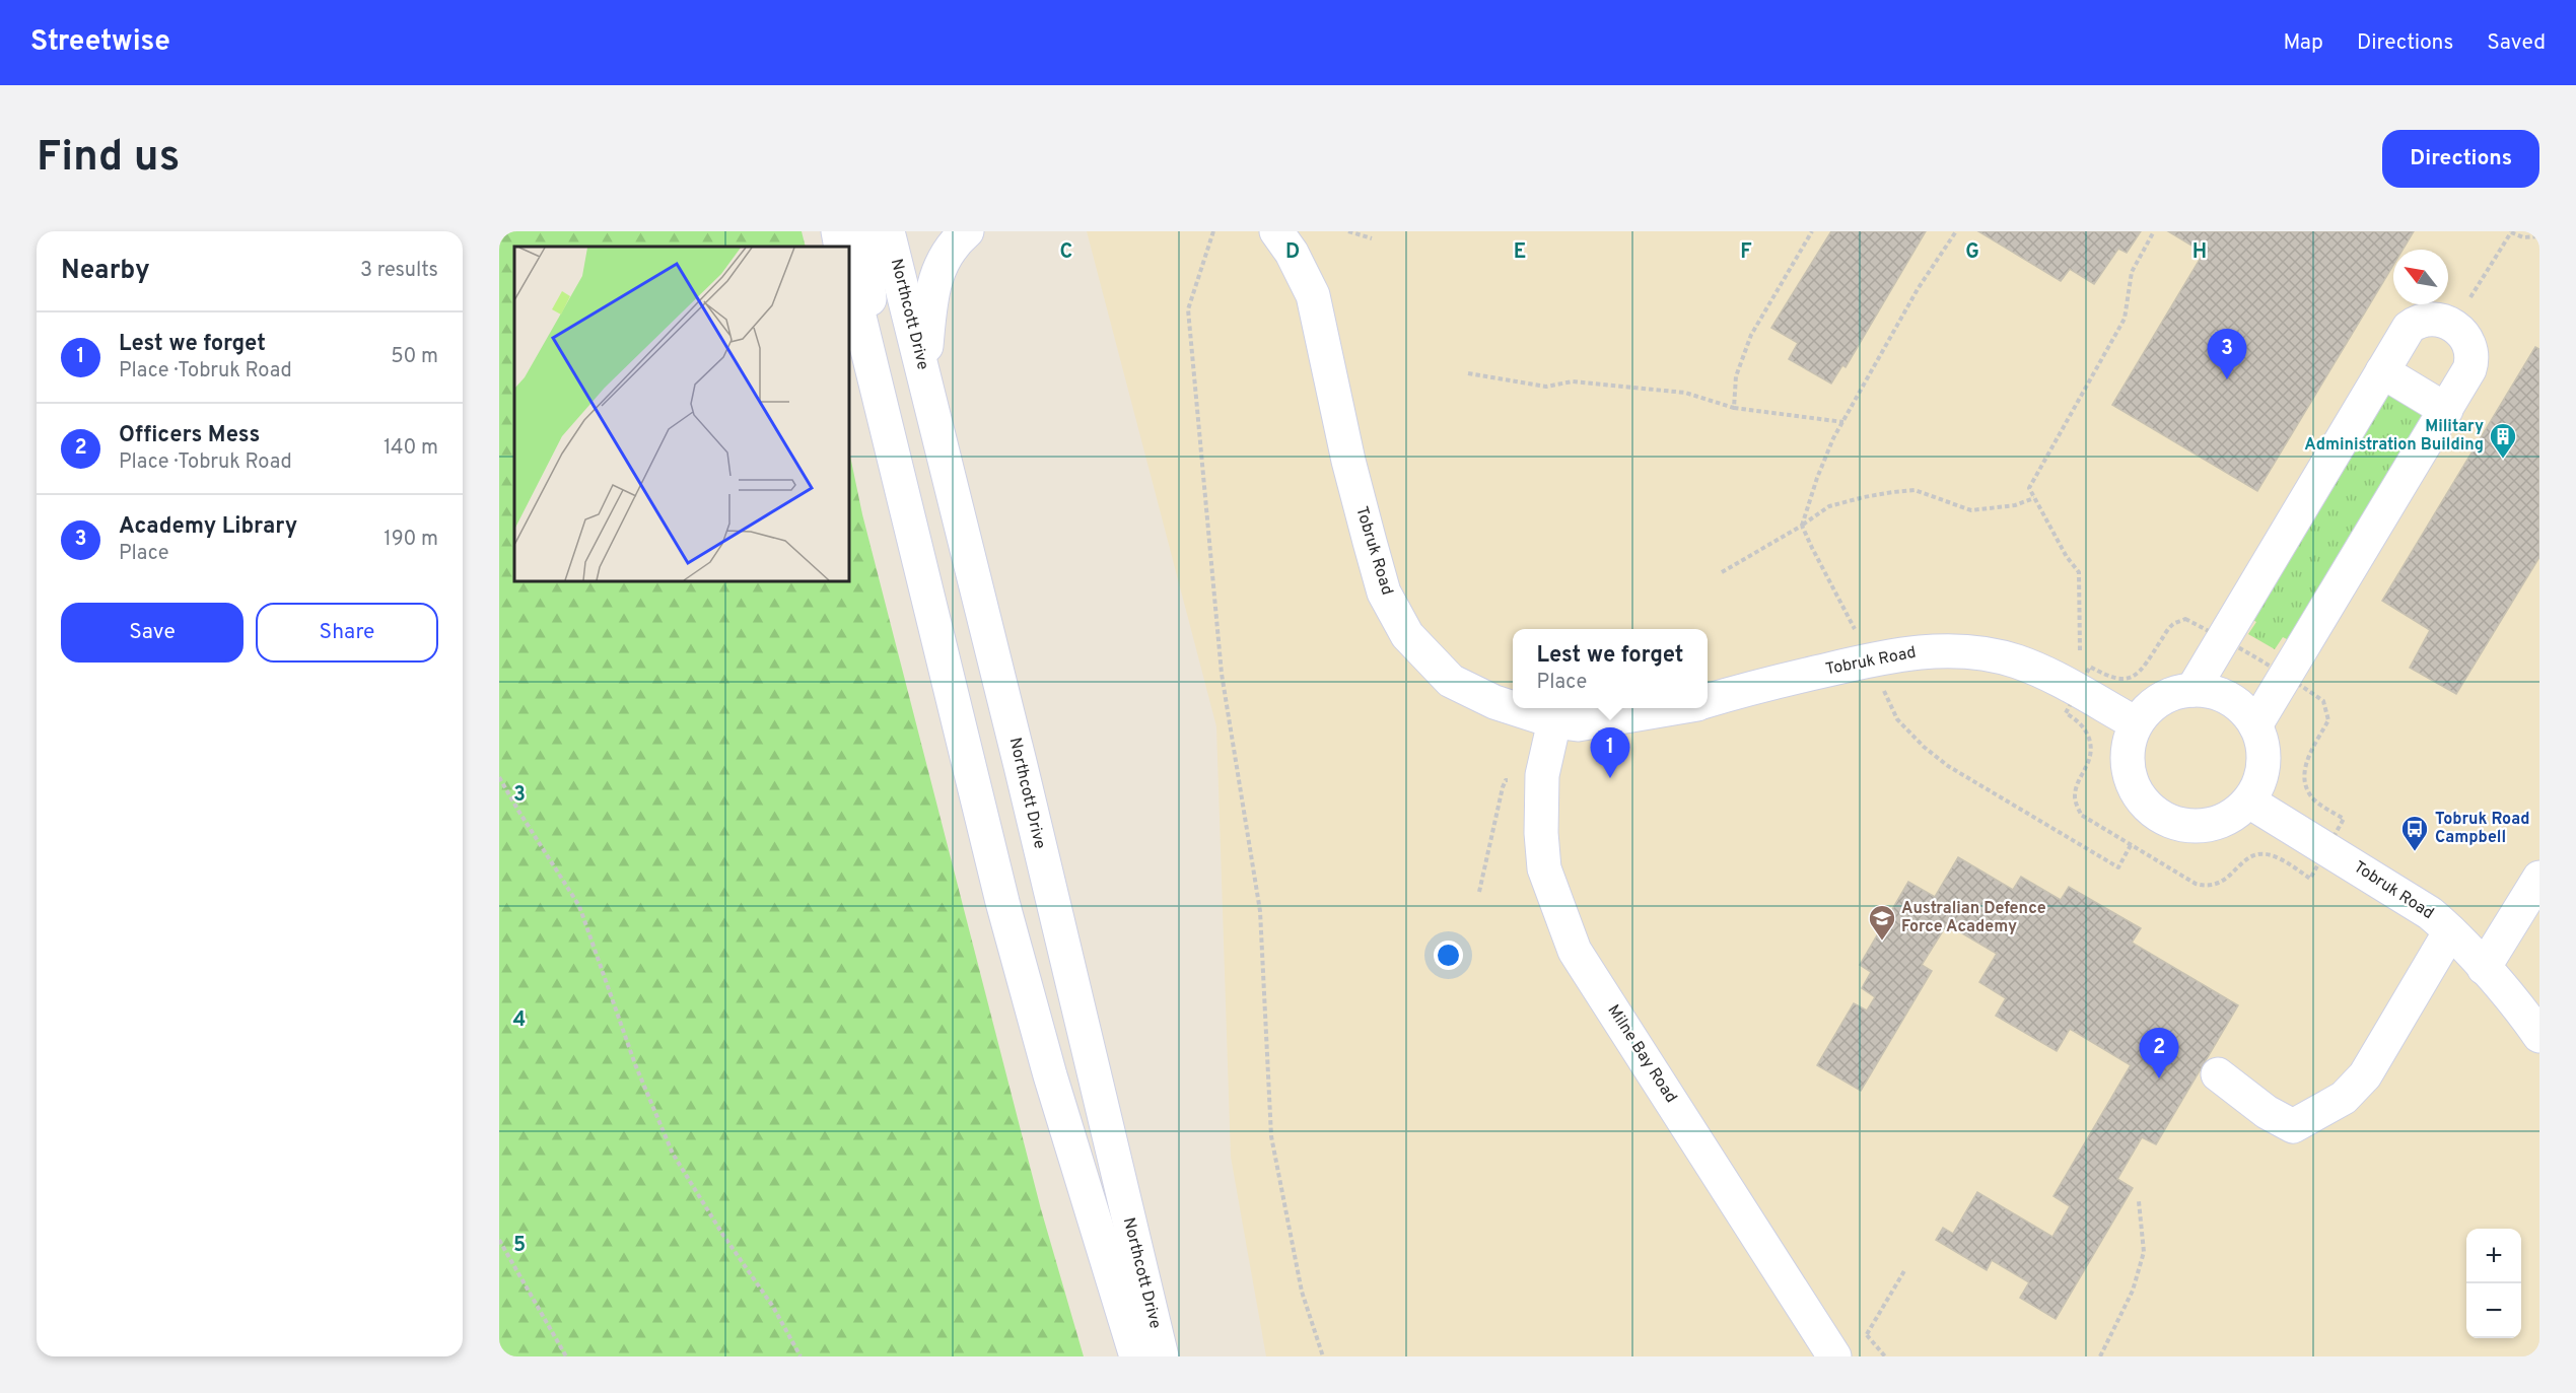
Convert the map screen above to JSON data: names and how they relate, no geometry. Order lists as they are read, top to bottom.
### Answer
{
  "streets": {
    "street": ["Northcott Drive", "Tobruk Road", "Milne Bay Road"]
  },
  "crossings": [
    ["Tobruk Road", "Milne Bay Road"]
  ],
  "places": {
    "building": ["Military Administration Building"],
    "bus stop": ["Tobruk Road Campbell"],
    "school or university": ["Australian Defence Force Academy"]
  },
  "north": "top left",
  "page": {
    "header": "Streetwise",
    "nav": ["Map", "Directions", "Saved"],
    "buttons": [
      "Directions",
      ["Save", "Share"]
    ],
    "title": "Find us",
    "heading": ["Nearby", "3 results"],
    "list": [
      {
        "mark": "1",
        "name": "Lest we forget",
        "note": "Place · Tobruk Road",
        "value": "50 m"
      },
      {
        "mark": "2",
        "name": "Officers Mess",
        "note": "Place · Tobruk Road",
        "value": "140 m"
      },
      {
        "mark": "3",
        "name": "Academy Library",
        "note": "Place",
        "value": "190 m"
      }
    ],
    "pins": ["3", "1", "2"],
    "popup": ["Lest we forget", "Place"],
    "map_buttons": ["+", "−"]
  },
  "grid": {
    "columns": [
      "C",
      "D",
      "E",
      "F",
      "G",
      "H"
    ],
    "rows": ["3", "4", "5"]
  }
}
